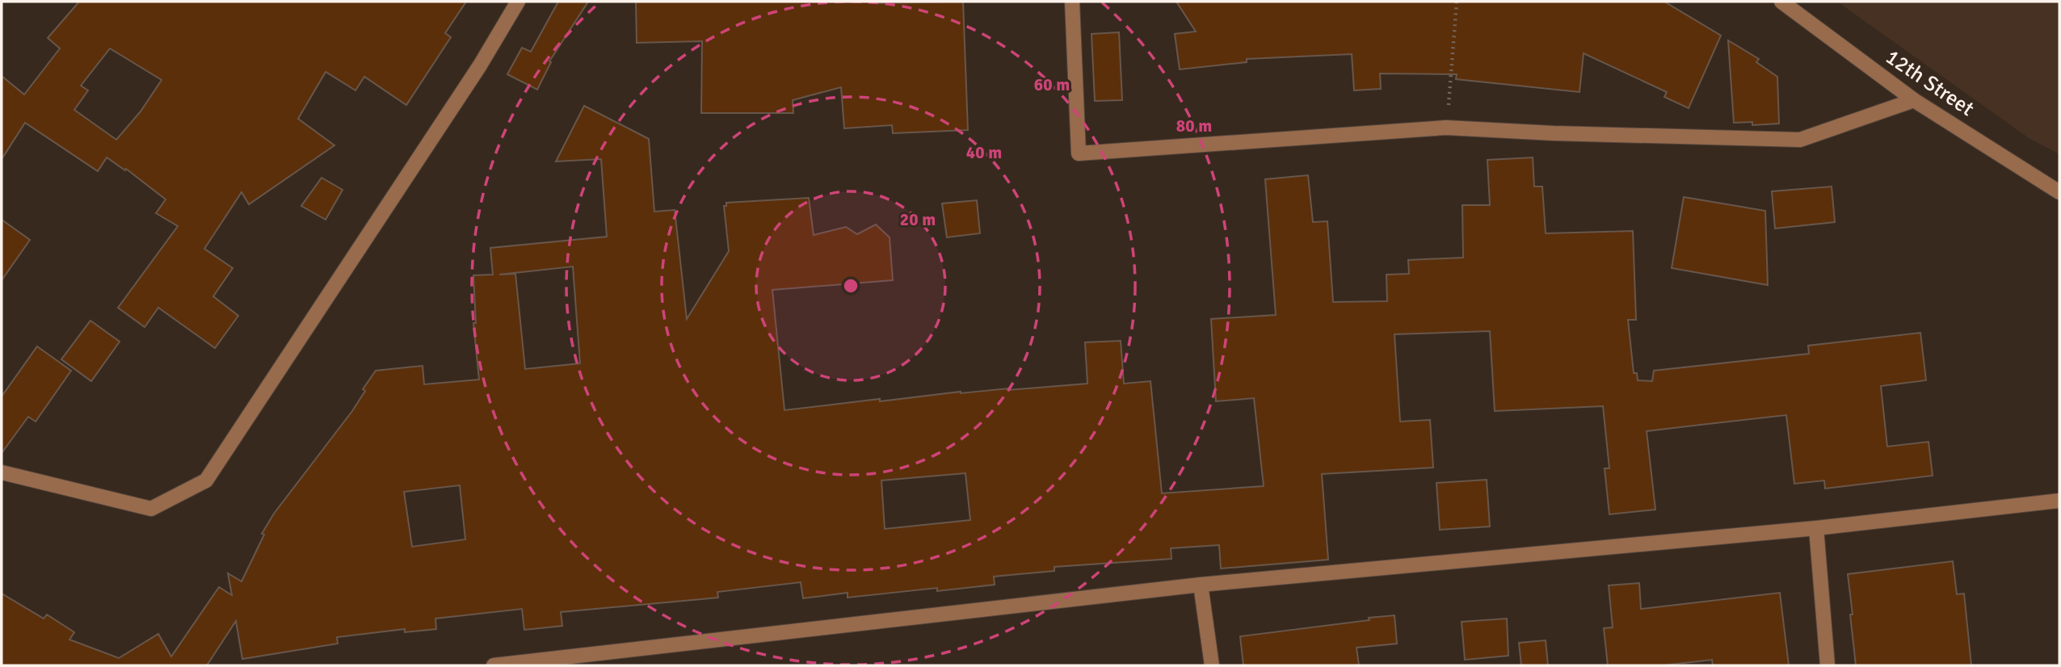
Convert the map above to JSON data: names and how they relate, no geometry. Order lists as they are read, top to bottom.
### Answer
{
  "streets": {
    "street": ["12th Street"]
  },
  "rings": [
    "60 m",
    "80 m",
    "40 m",
    "20 m"
  ]
}
